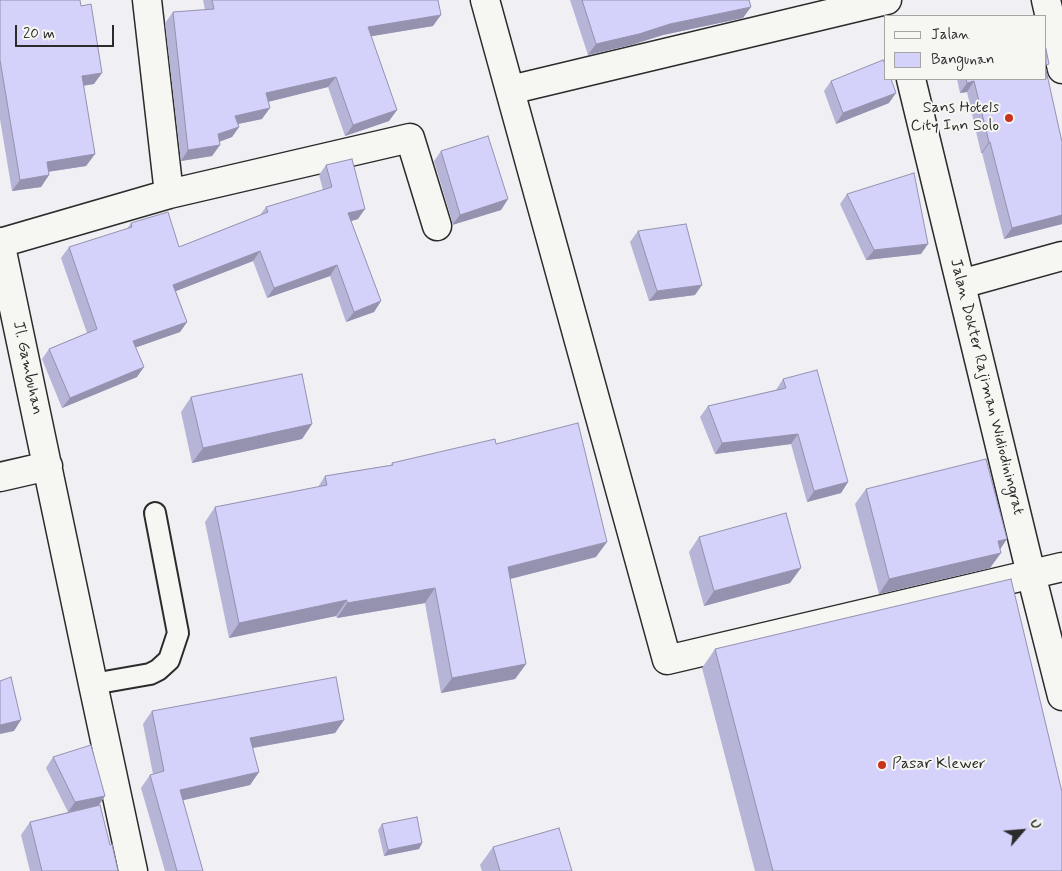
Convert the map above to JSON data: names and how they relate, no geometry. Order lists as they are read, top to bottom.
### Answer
{
  "streets": {
    "street": ["Jl. Gambuhan", "Jalan Dokter Rajiman Widiodiningrat"]
  },
  "places": ["Sans Hotels City Inn Solo", "Pasar Klewer"],
  "legend": ["Jalan", "Bangunan"],
  "scale_bar": "20 m",
  "north": "top right"
}
